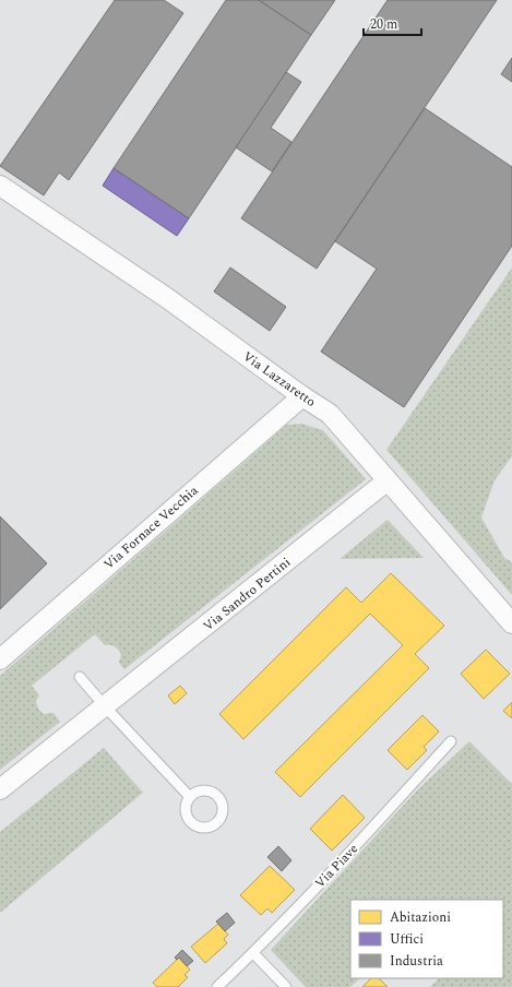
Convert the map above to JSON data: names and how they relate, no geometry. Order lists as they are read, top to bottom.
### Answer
{
  "streets": {
    "street": ["Via Lazzaretto", "Via Fornace Vecchia", "Via Sandro Pertini"],
    "lane": ["Via Piave"]
  },
  "crossings": [
    ["Via Lazzaretto", "Via Fornace Vecchia"],
    ["Via Lazzaretto", "Via Sandro Pertini"]
  ],
  "legend": ["Abitazioni", "Uffici", "Industria"],
  "scale_bar": "20 m"
}
